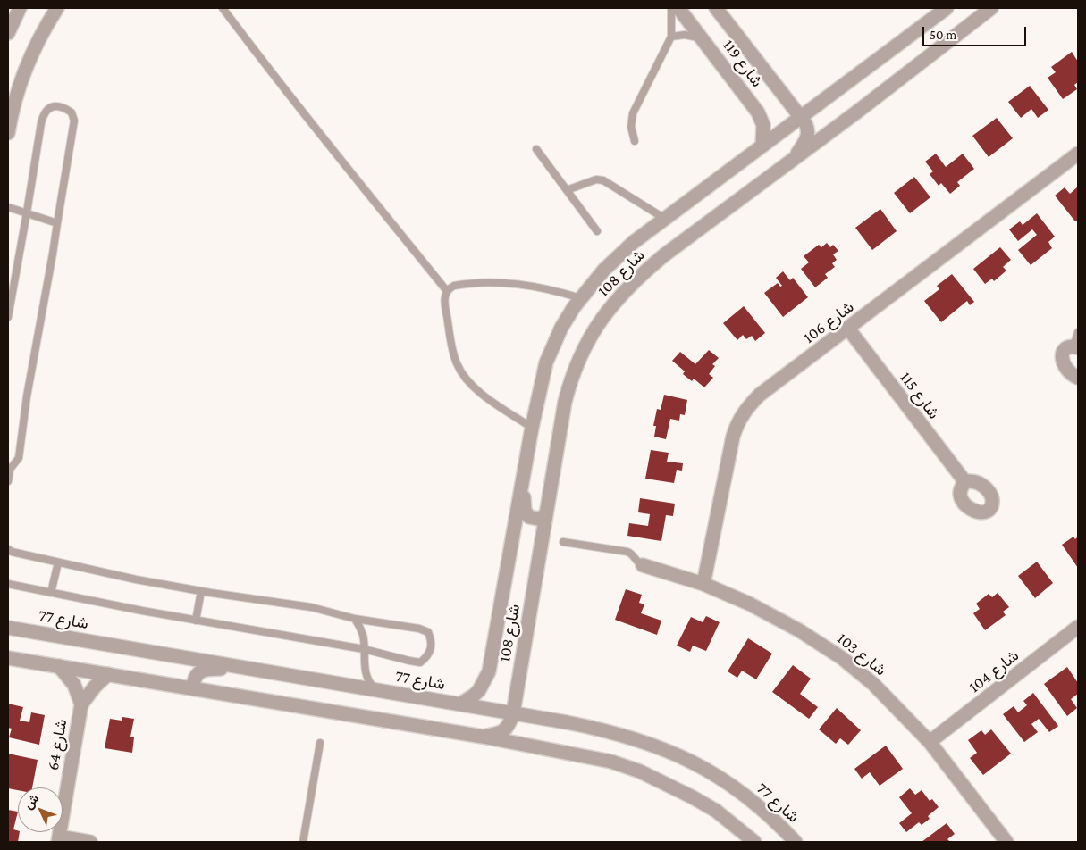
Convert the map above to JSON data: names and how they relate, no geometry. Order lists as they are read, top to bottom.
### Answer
{
  "streets": {
    "street": [
      "شارع 119",
      "شارع 108",
      "شارع 106",
      "شارع 115",
      "شارع 77",
      "شارع 103",
      "شارع 104",
      "شارع 64"
    ]
  },
  "crossings": [
    ["شارع 119", "شارع 108"],
    ["شارع 108", "شارع 77"],
    ["شارع 106", "شارع 115"],
    ["شارع 106", "شارع 103"],
    ["شارع 103", "شارع 104"]
  ],
  "scale_bar": "50 m",
  "north": "top left"
}
